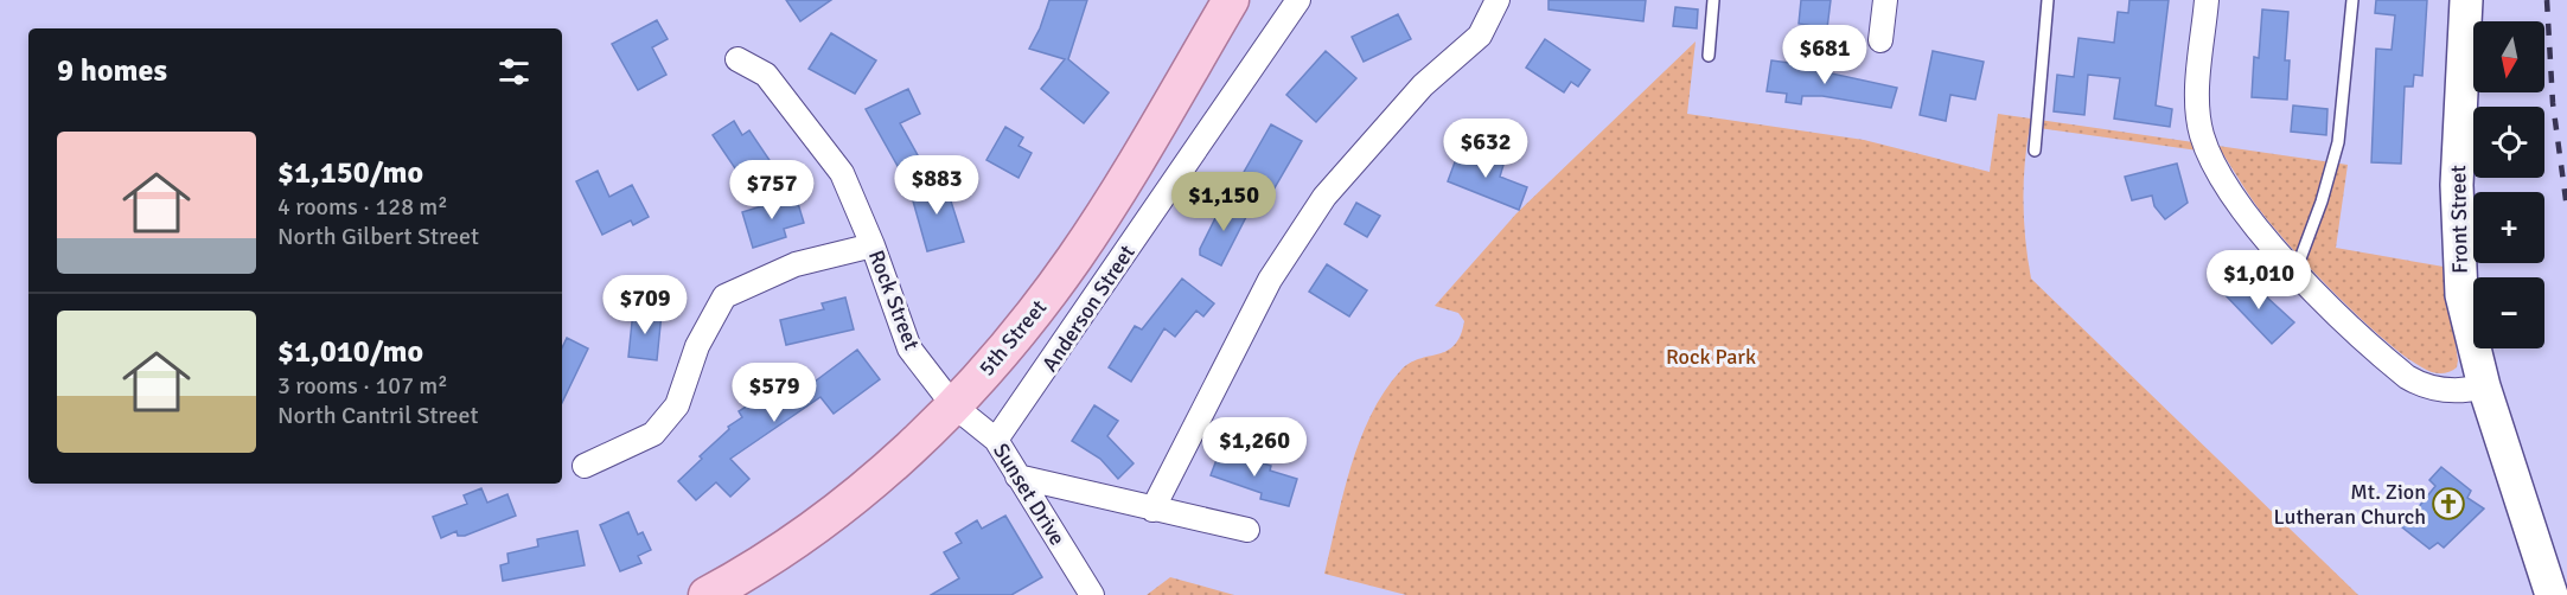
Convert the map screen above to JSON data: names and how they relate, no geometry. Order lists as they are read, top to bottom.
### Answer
{
  "streets": {
    "main road": ["5th Street"],
    "street": [
      "Front Street",
      "Rock Street",
      "Anderson Street",
      "Sunset Drive"
    ]
  },
  "crossings": [
    ["Rock Street", "5th Street"],
    ["Rock Street", "Sunset Drive"],
    ["Anderson Street", "Sunset Drive"],
    ["5th Street", "Sunset Drive"]
  ],
  "parks": ["Rock Park"],
  "places": {
    "church": ["Mt. Zion Lutheran Church"]
  },
  "north": "bottom",
  "page": {
    "map_buttons": ["+", "−"],
    "price": [
      "$681",
      "$632",
      "$883",
      "$757",
      "$1,150",
      "$1,010",
      "$709",
      "$579",
      "$1,260"
    ],
    "heading": "9 homes",
    "list": [
      {
        "name": "$1,150/mo",
        "note": "4 rooms · 128 m² · North Gilbert Street"
      },
      {
        "name": "$1,010/mo",
        "note": "3 rooms · 107 m² · North Cantril Street"
      }
    ]
  }
}
